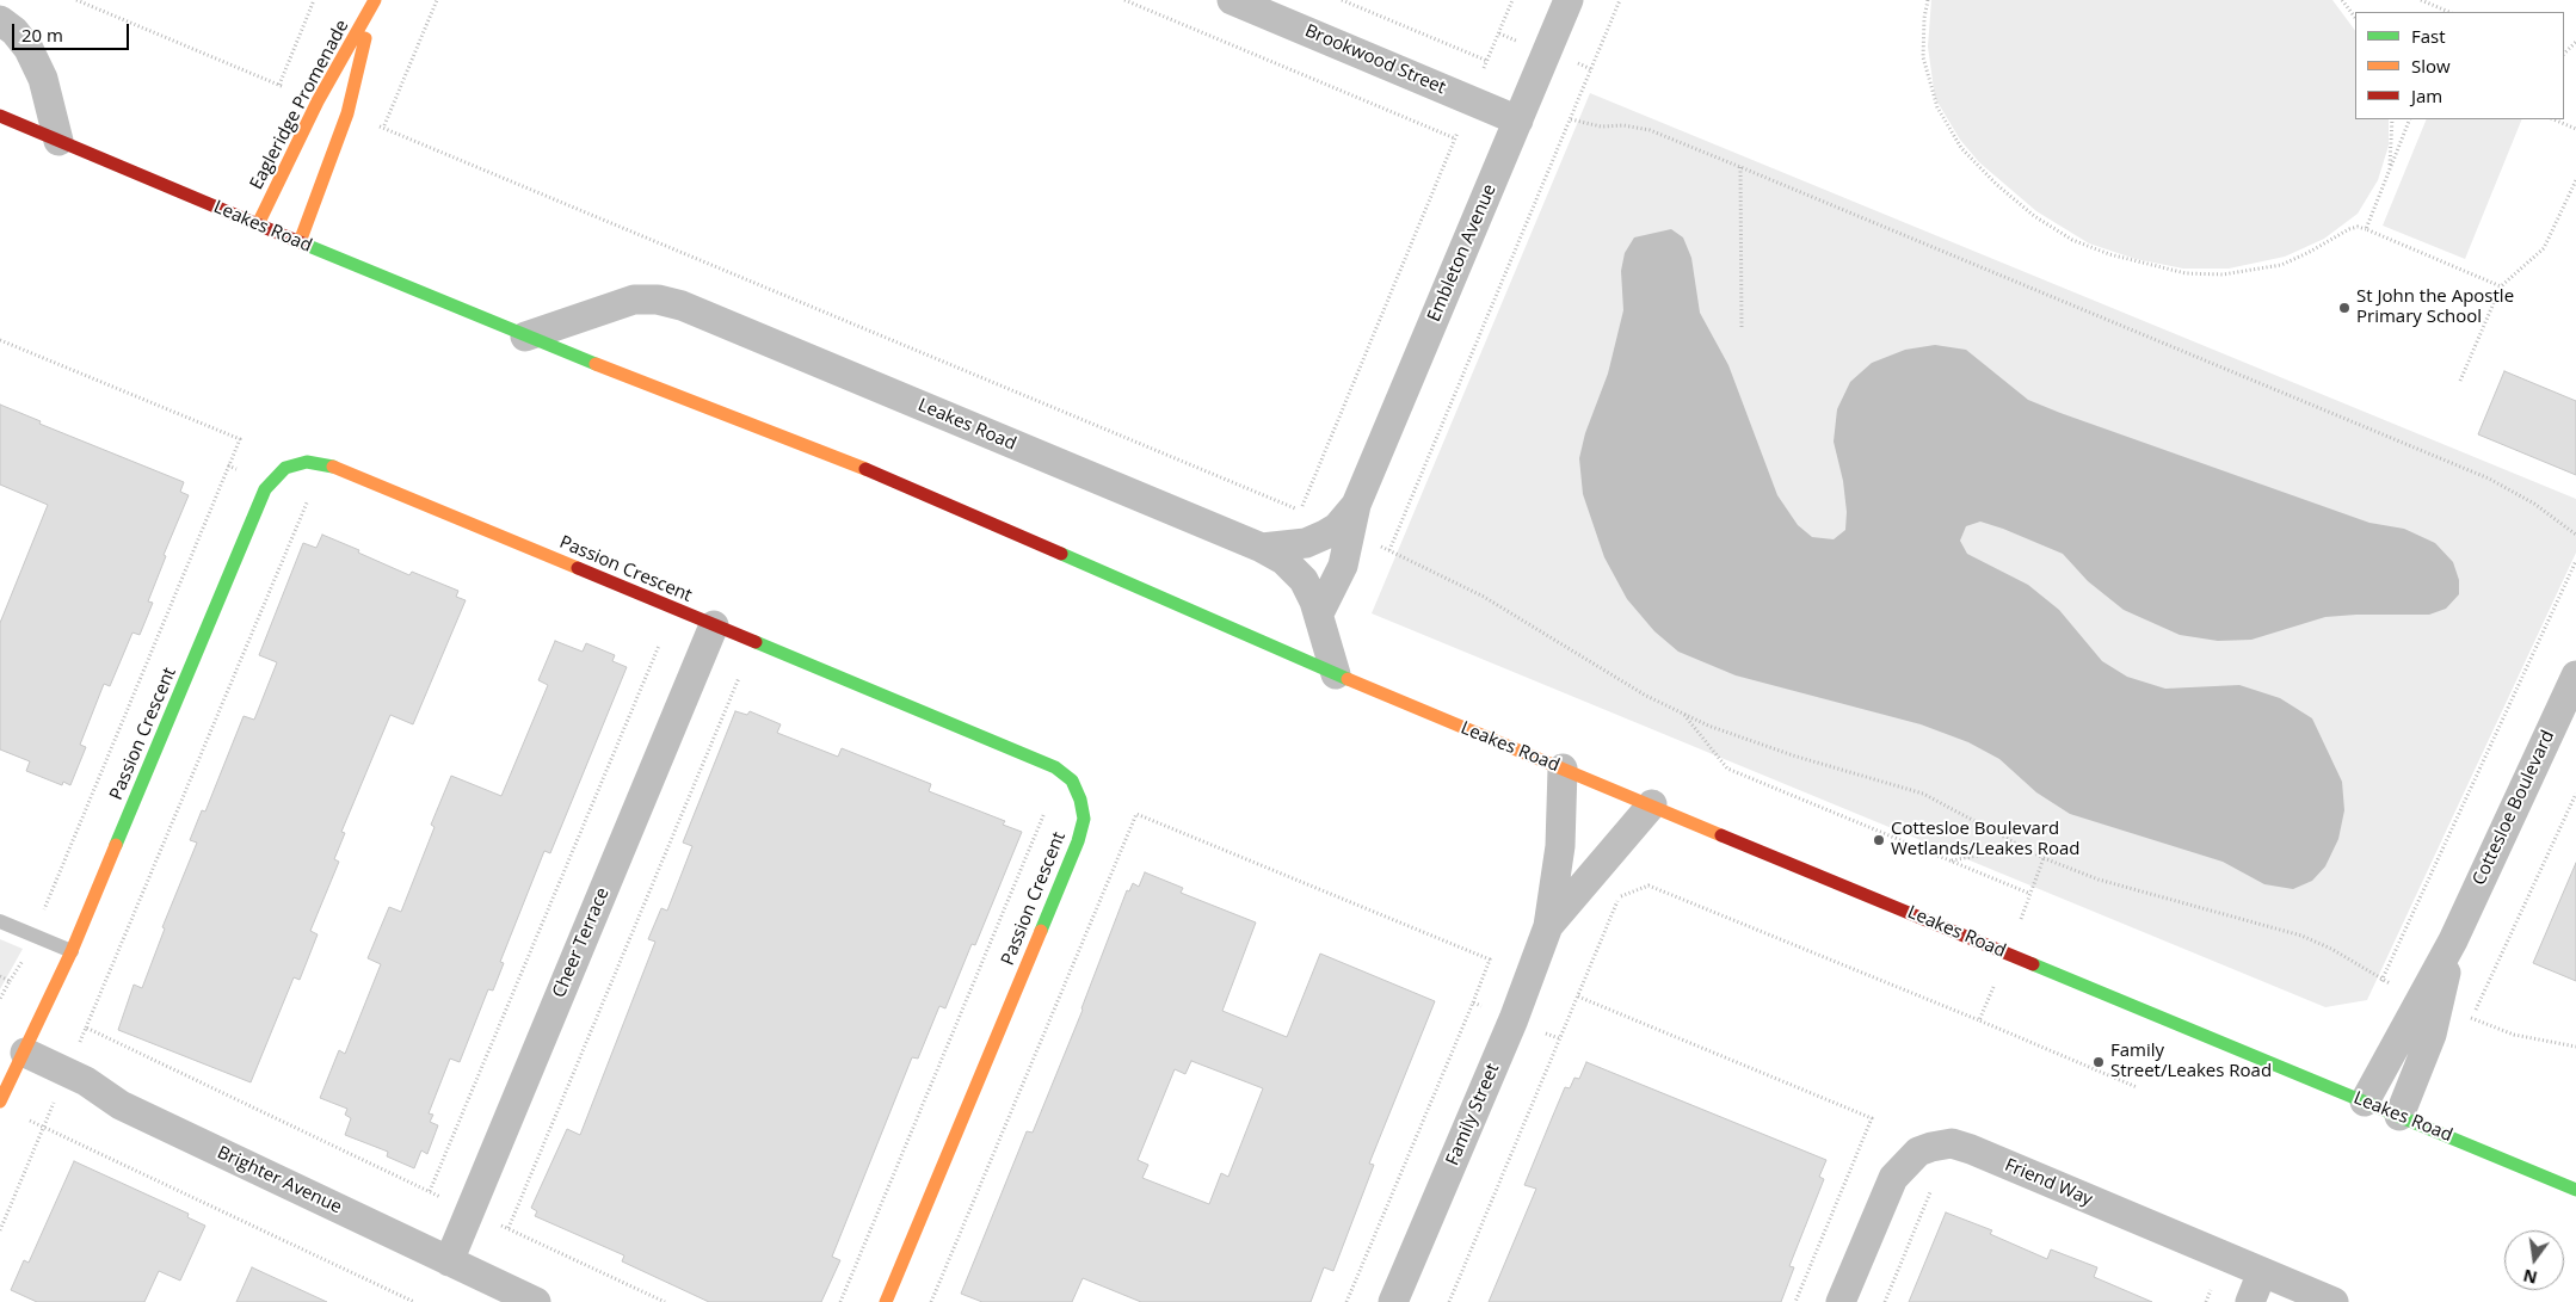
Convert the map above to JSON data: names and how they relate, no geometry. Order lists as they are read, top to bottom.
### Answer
{
  "streets": {
    "main road": ["Eagleridge Promenade", "Leakes Road", "Passion Crescent"],
    "street": [
      "Brookwood Street",
      "Embleton Avenue",
      "Cottesloe Boulevard",
      "Cheer Terrace",
      "Family Street",
      "Brighter Avenue",
      "Friend Way"
    ]
  },
  "crossings": [
    ["Brookwood Street", "Embleton Avenue"],
    ["Eagleridge Promenade", "Leakes Road"],
    ["Leakes Road", "Embleton Avenue"],
    ["Leakes Road", "Cottesloe Boulevard"],
    ["Leakes Road", "Family Street"],
    ["Passion Crescent", "Cheer Terrace"],
    ["Passion Crescent", "Brighter Avenue"],
    ["Cheer Terrace", "Brighter Avenue"]
  ],
  "places": ["St John the Apostle Primary School", "Cottesloe Boulevard Wetlands/Leakes Road", "Family Street/Leakes Road"],
  "legend": ["Fast", "Slow", "Jam"],
  "scale_bar": "20 m",
  "north": "bottom"
}
